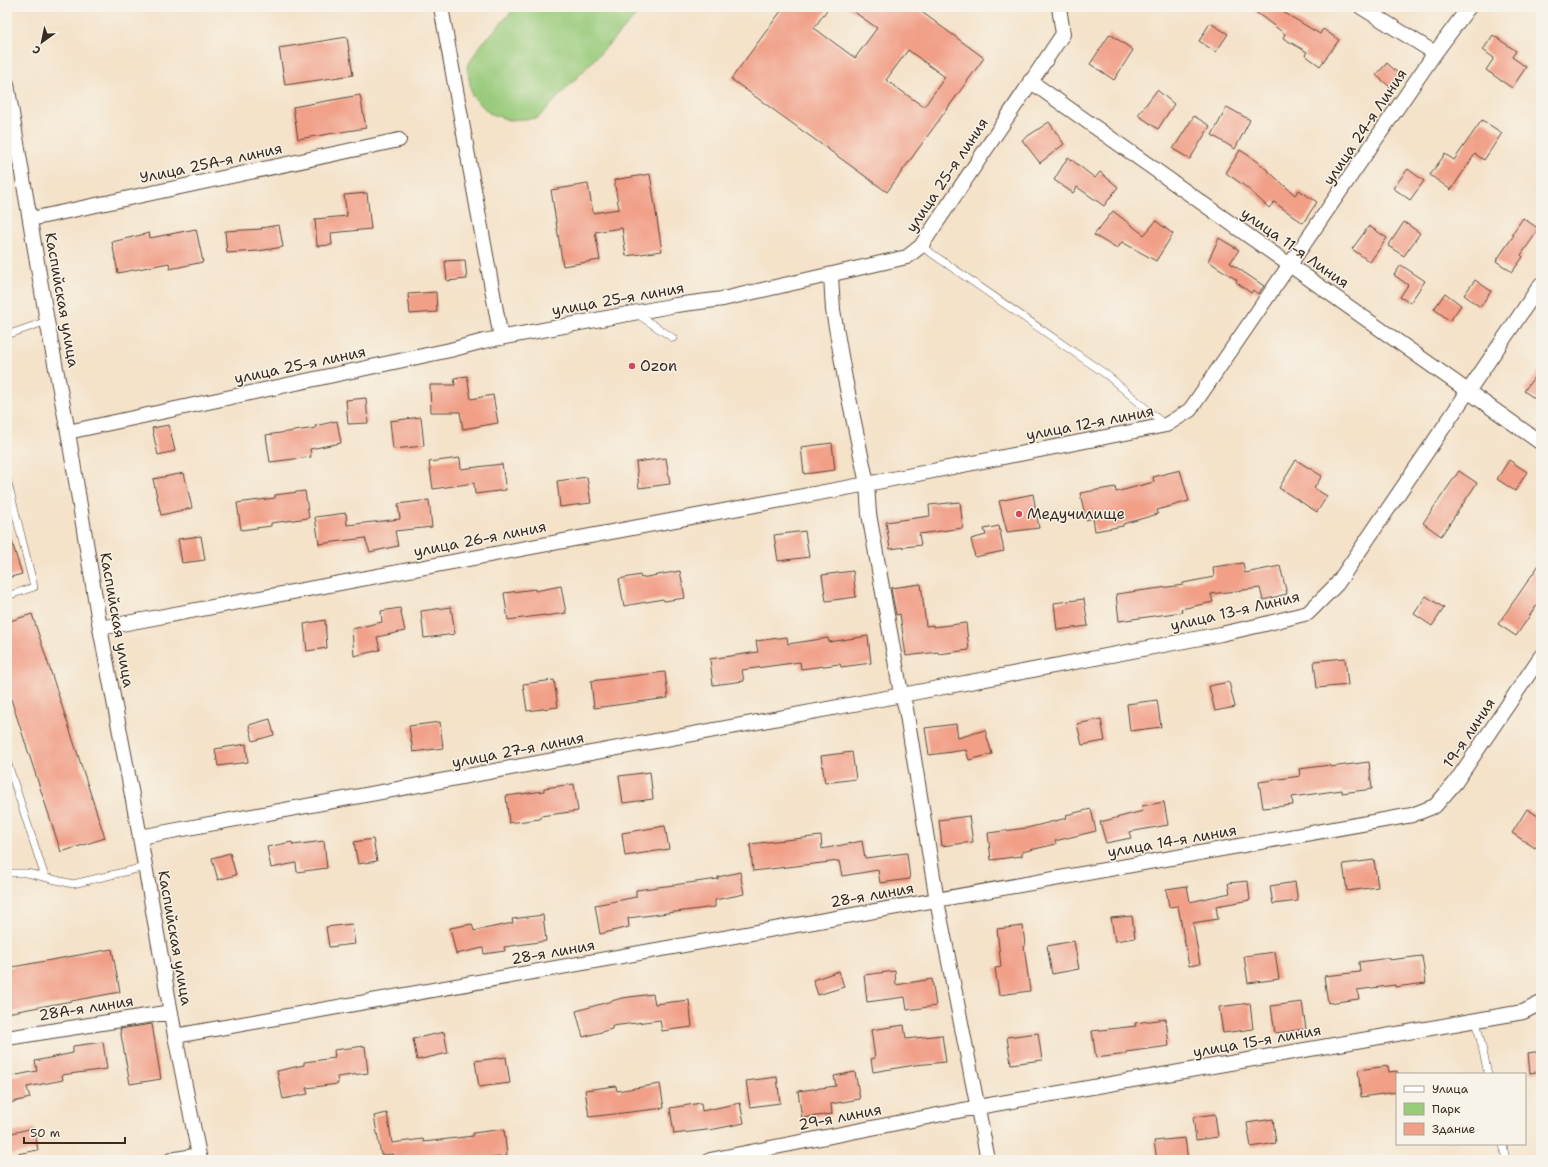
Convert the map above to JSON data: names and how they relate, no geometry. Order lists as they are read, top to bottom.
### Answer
{
  "streets": {
    "street": [
      "улица 24-я Линия",
      "Улица 25А-я линия",
      "улица 25-я линия",
      "улица 11-я Линия",
      "Каспийская улица",
      "улица 12-я линия",
      "улица 26-я линия",
      "улица 13-я Линия",
      "19-я линия",
      "улица 27-я линия",
      "улица 14-я линия",
      "28-я линия",
      "28А-я линия",
      "улица 15-я линия",
      "29-я линия"
    ]
  },
  "crossings": [
    ["улица 24-я Линия", "улица 11-я Линия"],
    ["улица 24-я Линия", "улица 12-я линия"],
    ["Улица 25А-я линия", "Каспийская улица"],
    ["улица 25-я линия", "улица 11-я Линия"],
    ["улица 25-я линия", "Каспийская улица"],
    ["улица 11-я Линия", "улица 12-я линия"],
    ["улица 11-я Линия", "улица 13-я Линия"],
    ["Каспийская улица", "улица 26-я линия"],
    ["Каспийская улица", "улица 27-я линия"],
    ["Каспийская улица", "28-я линия"],
    ["Каспийская улица", "28А-я линия"],
    ["улица 12-я линия", "улица 26-я линия"],
    ["улица 13-я Линия", "улица 27-я линия"],
    ["19-я линия", "улица 14-я линия"],
    ["улица 14-я линия", "28-я линия"],
    ["улица 15-я линия", "29-я линия"]
  ],
  "places": ["Ozon", "Медучилище"],
  "legend": ["Улица", "Парк", "Здание"],
  "scale_bar": "50 m",
  "north": "bottom left"
}
